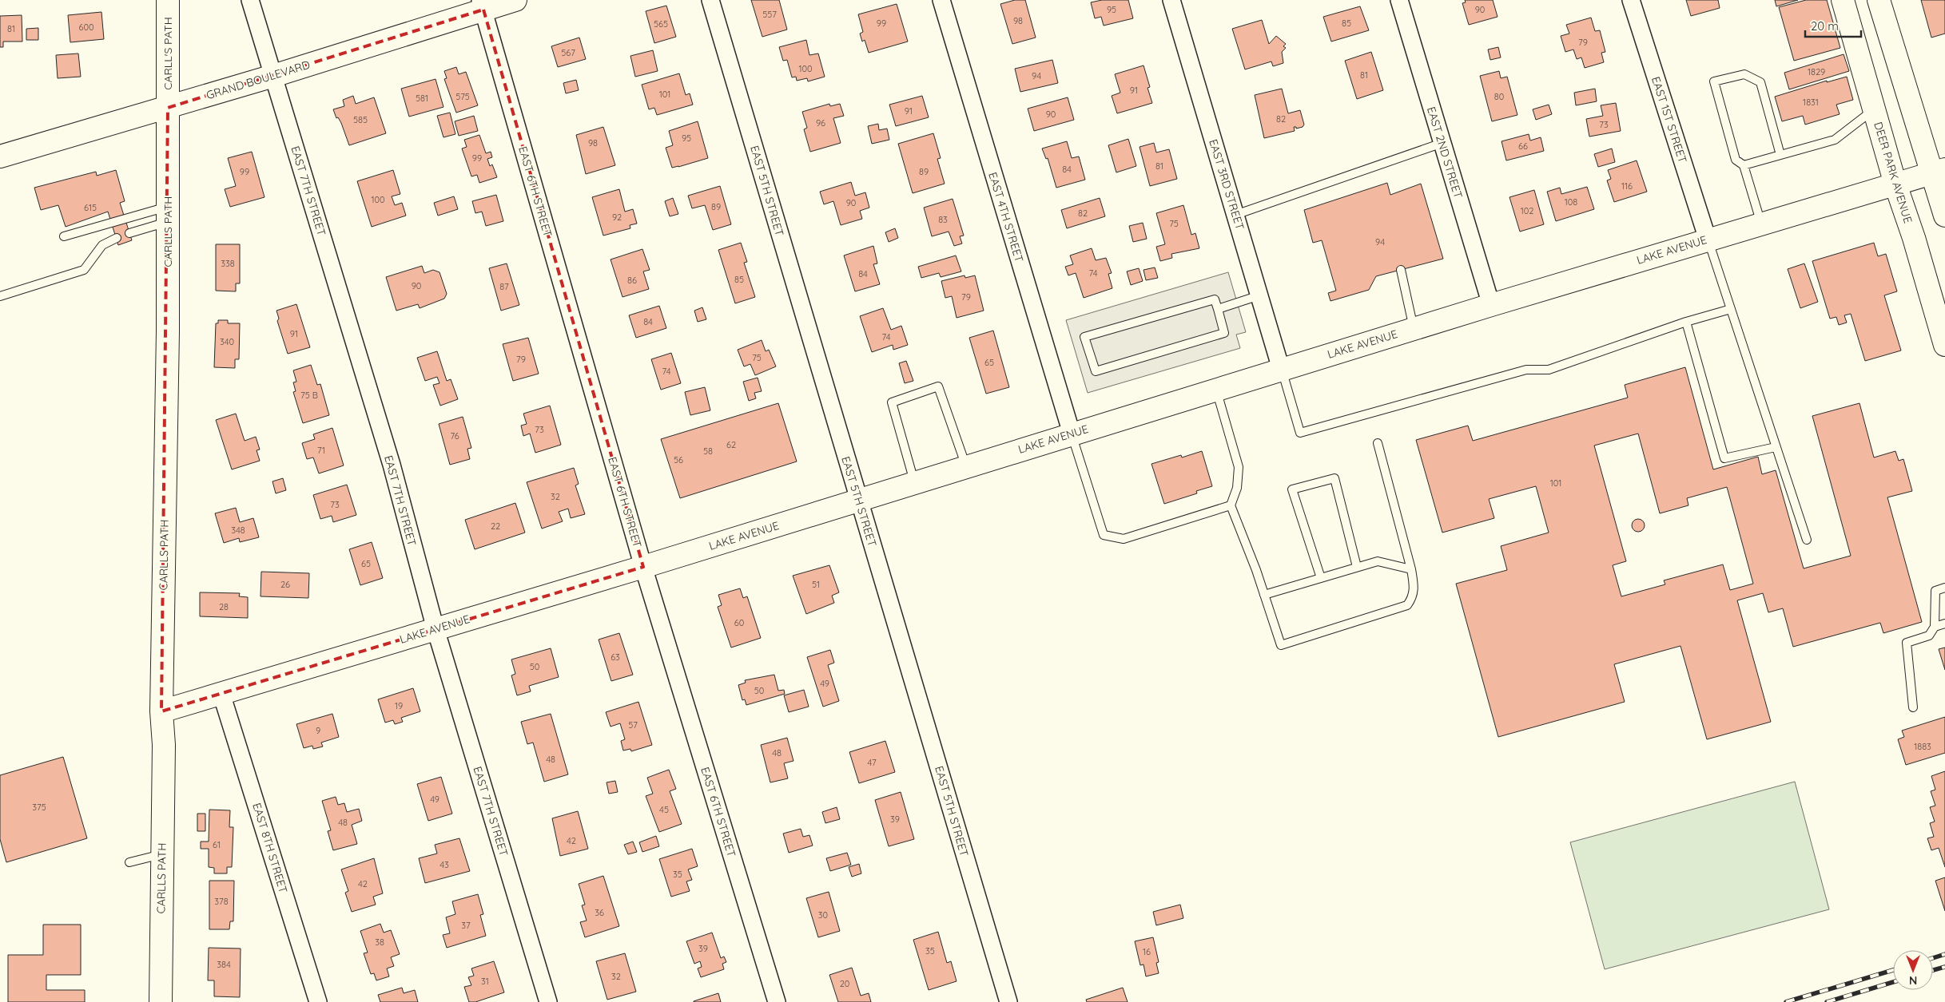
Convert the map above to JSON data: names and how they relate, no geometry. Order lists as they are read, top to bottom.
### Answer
{
  "streets": {
    "street": [
      "CARLL'S PATH",
      "GRAND BOULEVARD",
      "EAST 1ST STREET",
      "EAST 2ND STREET",
      "DEER PARK AVENUE",
      "EAST 3RD STREET",
      "EAST 7TH STREET",
      "EAST 5TH STREET",
      "EAST 6TH STREET",
      "EAST 4TH STREET",
      "CARLLS PATH",
      "LAKE AVENUE",
      "EAST 8TH STREET"
    ]
  },
  "crossings": [
    ["CARLL'S PATH", "GRAND BOULEVARD"],
    ["CARLL'S PATH", "CARLLS PATH"],
    ["GRAND BOULEVARD", "EAST 7TH STREET"],
    ["GRAND BOULEVARD", "EAST 6TH STREET"],
    ["GRAND BOULEVARD", "CARLLS PATH"],
    ["EAST 1ST STREET", "LAKE AVENUE"],
    ["EAST 2ND STREET", "LAKE AVENUE"],
    ["DEER PARK AVENUE", "LAKE AVENUE"],
    ["EAST 3RD STREET", "LAKE AVENUE"],
    ["EAST 7TH STREET", "LAKE AVENUE"],
    ["EAST 5TH STREET", "LAKE AVENUE"],
    ["EAST 6TH STREET", "LAKE AVENUE"],
    ["EAST 4TH STREET", "LAKE AVENUE"],
    ["CARLLS PATH", "LAKE AVENUE"],
    ["LAKE AVENUE", "EAST 8TH STREET"]
  ],
  "house_numbers": [
    "95",
    "90",
    "557",
    "98",
    "99",
    "85",
    "565",
    "600",
    "81",
    "79",
    "567",
    "100",
    "1829",
    "81",
    "94",
    "91",
    "101",
    "575",
    "80",
    "581",
    "1831",
    "91",
    "90",
    "82",
    "585",
    "96",
    "73",
    "95",
    "98",
    "66",
    "99",
    "81",
    "84",
    "99",
    "89",
    "116",
    "100",
    "108",
    "90",
    "89",
    "615",
    "102",
    "82",
    "92",
    "83",
    "75",
    "94",
    "338",
    "74",
    "84",
    "85",
    "86",
    "90",
    "87",
    "79",
    "84",
    "91",
    "74",
    "340",
    "75",
    "79",
    "65",
    "74",
    "75 B",
    "73",
    "76",
    "62",
    "71",
    "58",
    "56",
    "101",
    "32",
    "73",
    "22",
    "348",
    "65",
    "26",
    "51",
    "28",
    "60",
    "63",
    "50",
    "49",
    "50",
    "19",
    "57",
    "9",
    "1883",
    "48",
    "48",
    "47",
    "49",
    "375",
    "45",
    "39",
    "48",
    "42",
    "61",
    "43",
    "35",
    "42",
    "378",
    "36",
    "30",
    "37",
    "38",
    "39",
    "35",
    "16",
    "384",
    "32",
    "31",
    "20"
  ],
  "scale_bar": "20 m",
  "north": "bottom"
}
